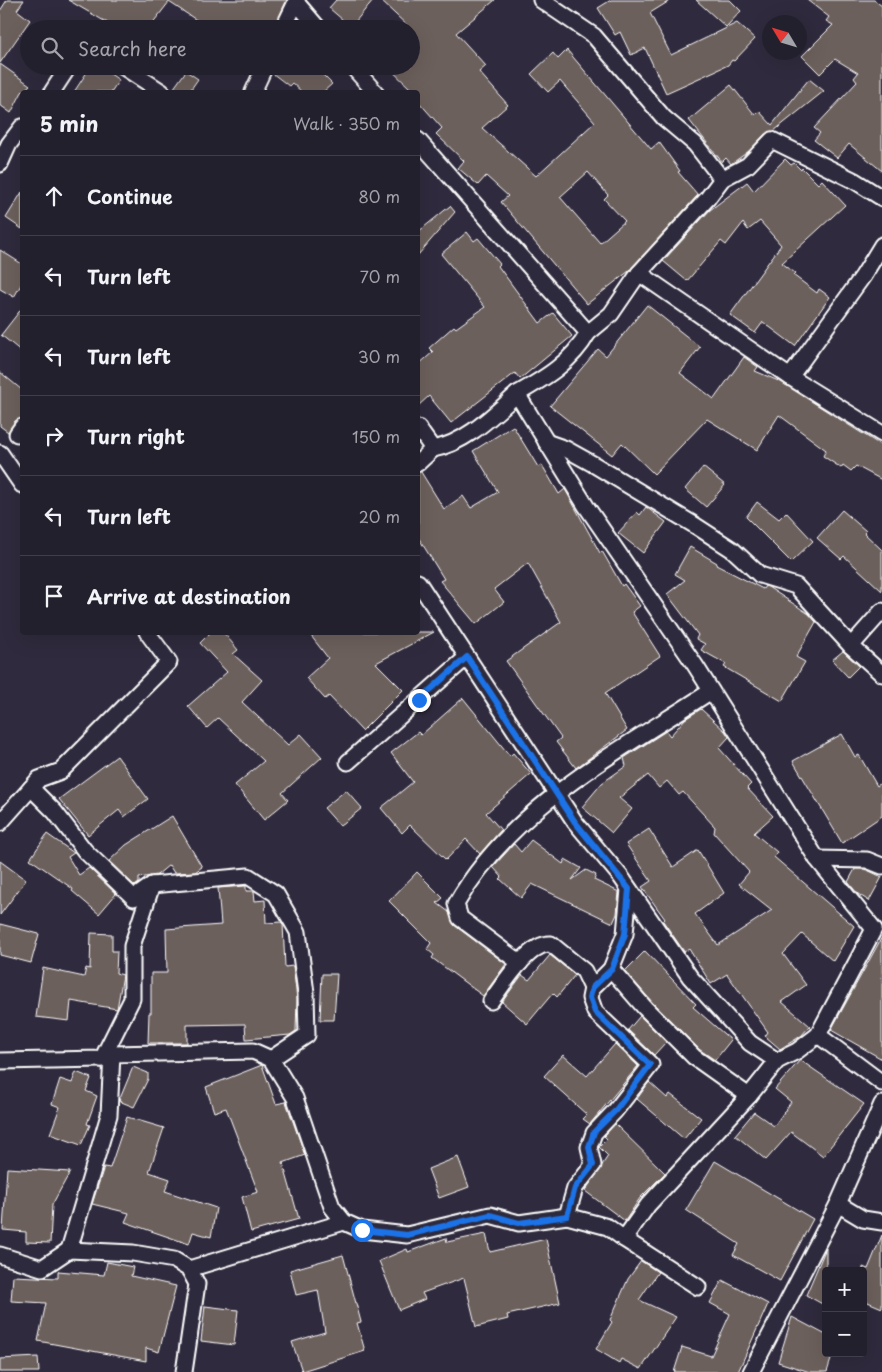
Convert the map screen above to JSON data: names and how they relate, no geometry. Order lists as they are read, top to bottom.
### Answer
{
  "north": "top left",
  "page": {
    "search": "Search here",
    "heading": ["5 min", "Walk · 350 m"],
    "list": [
      ["Continue", "80 m"],
      ["Turn left", "70 m"],
      ["Turn left", "30 m"],
      ["Turn right", "150 m"],
      ["Turn left", "20 m"],
      "Arrive at destination"
    ],
    "map_buttons": ["+", "−"]
  }
}
